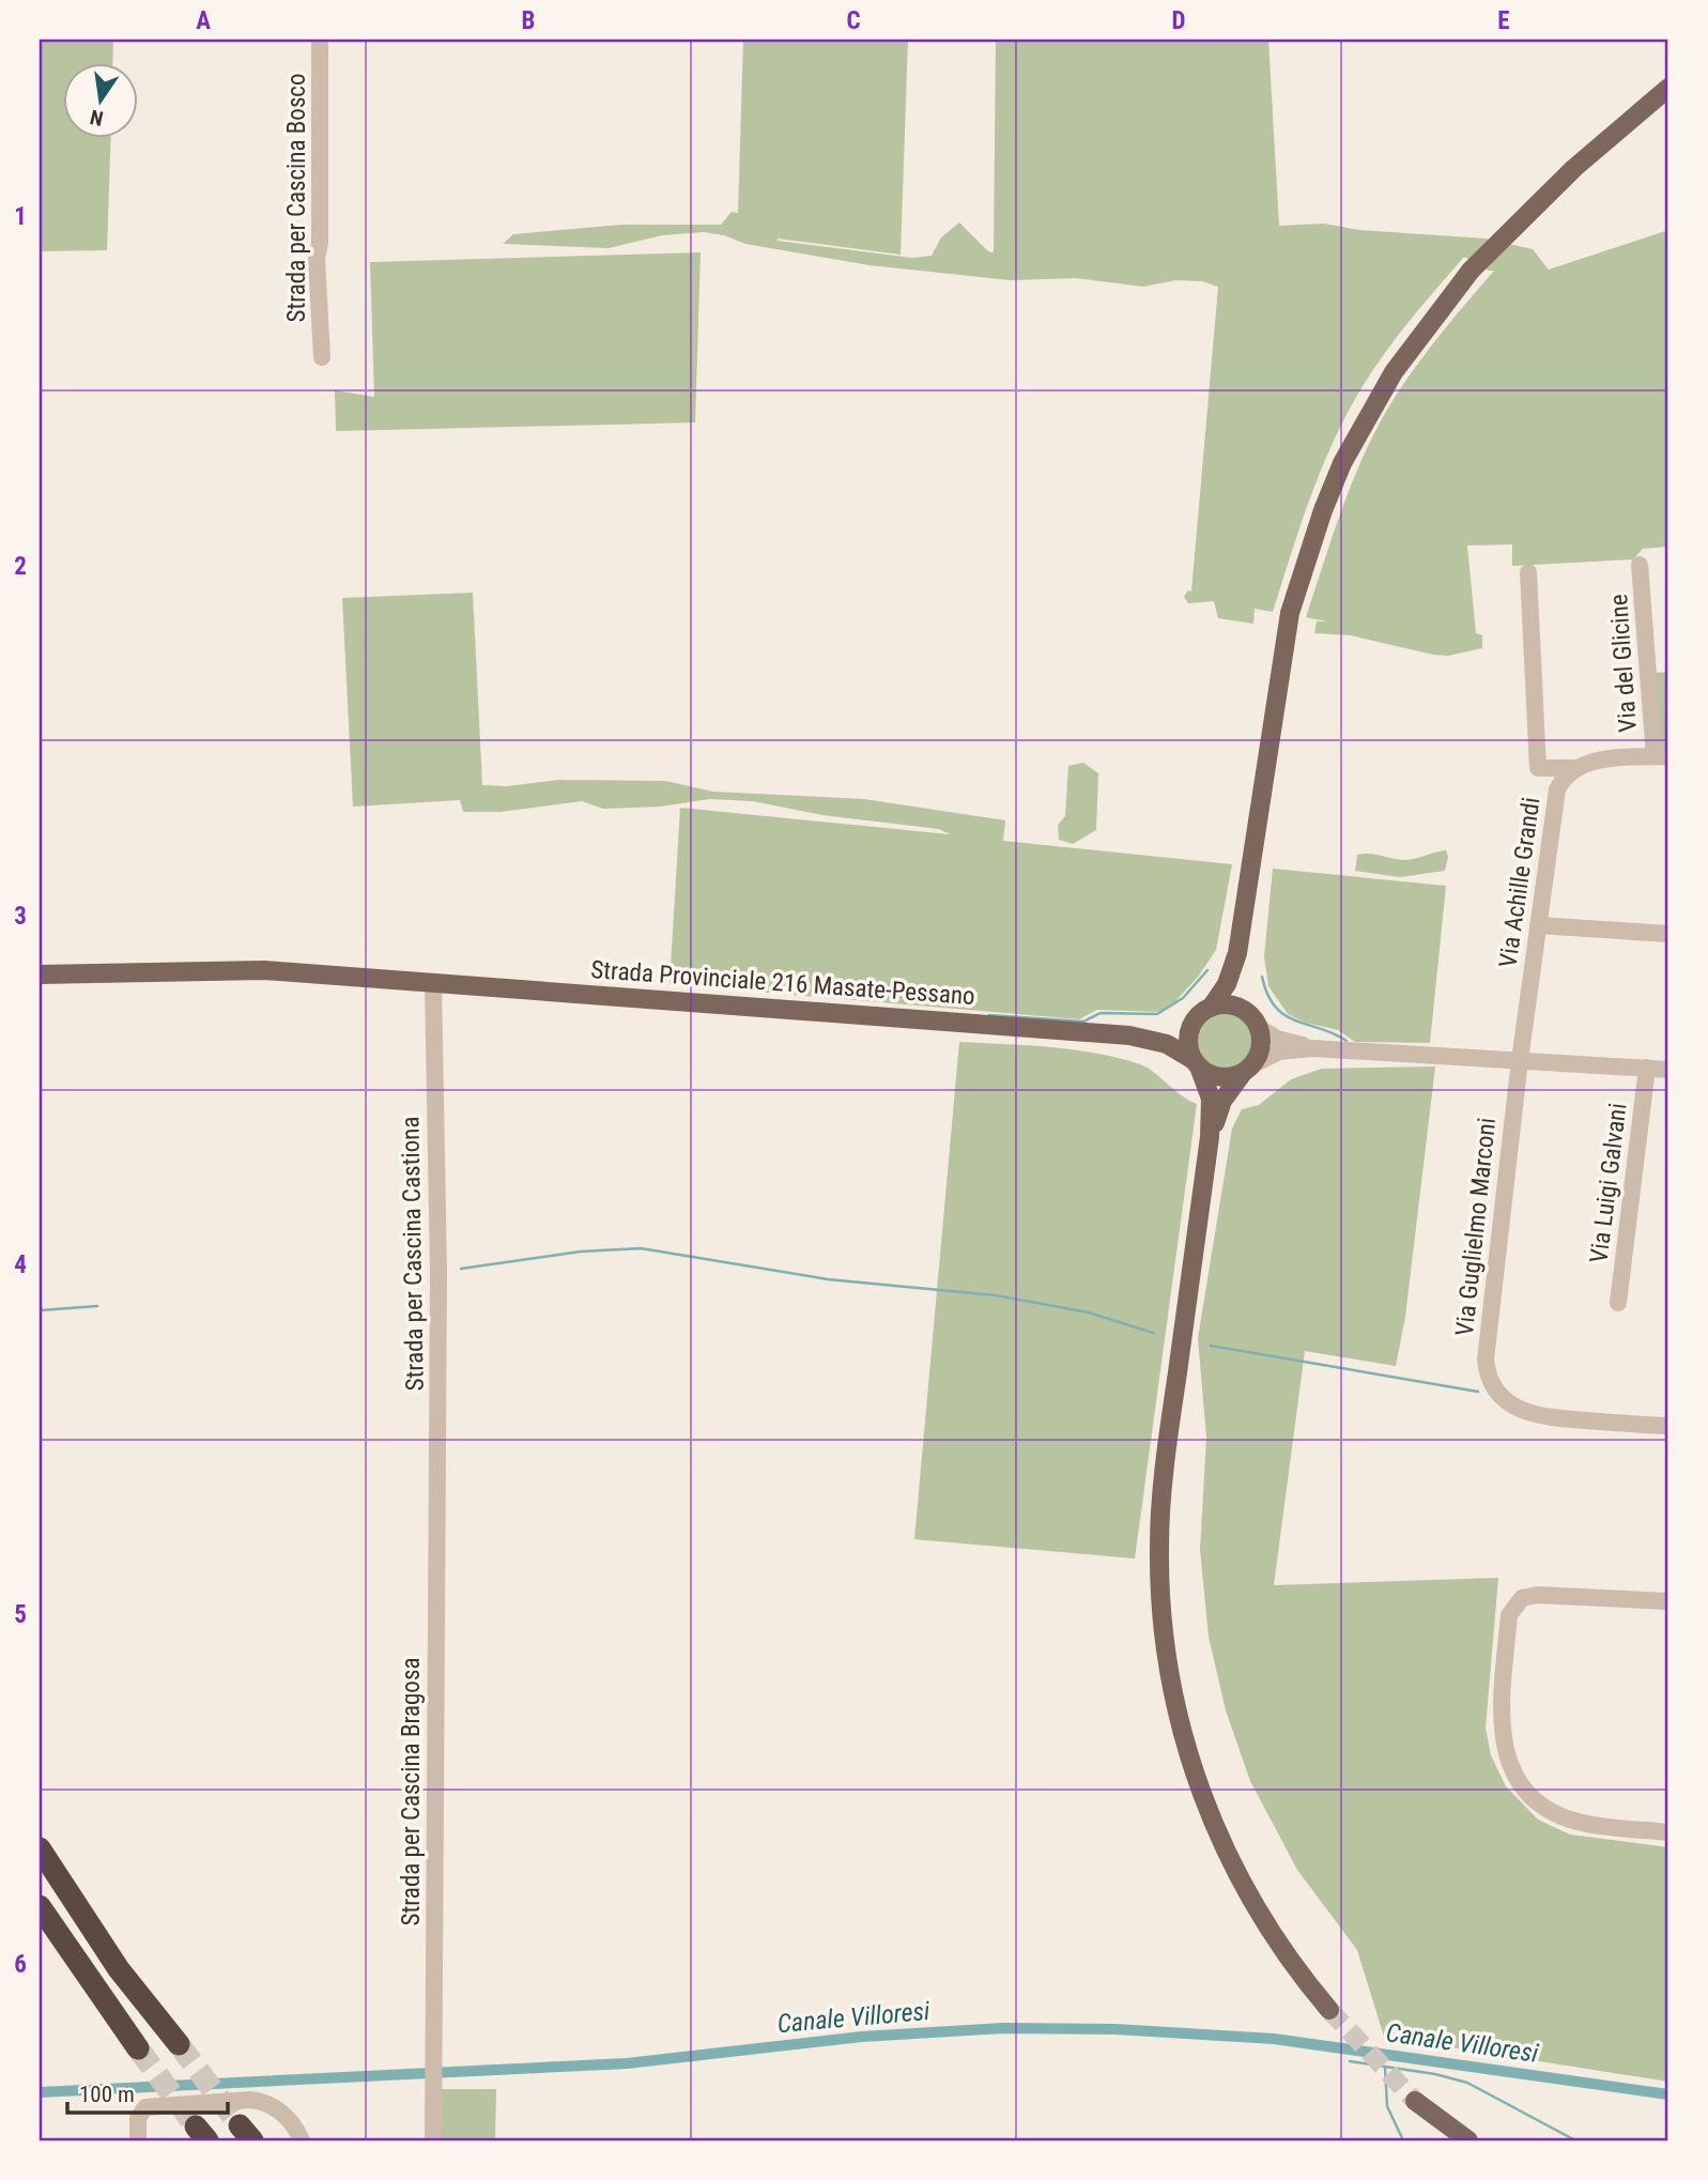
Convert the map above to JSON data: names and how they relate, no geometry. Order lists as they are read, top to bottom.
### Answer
{
  "streets": {
    "main road": ["Strada Provinciale 216 Masate-Pessano"],
    "street": [
      "Strada per Cascina Bosco",
      "Via del Glicine",
      "Via Achille Grandi",
      "Via Luigi Galvani",
      "Via Guglielmo Marconi",
      "Strada per Cascina Castiona",
      "Strada per Cascina Bragosa"
    ]
  },
  "crossings": [
    ["Via Achille Grandi", "Via Guglielmo Marconi"],
    ["Strada Provinciale 216 Masate-Pessano", "Strada per Cascina Castiona"],
    ["Strada per Cascina Castiona", "Strada per Cascina Bragosa"]
  ],
  "water": ["Canale Villoresi"],
  "scale_bar": "100 m",
  "north": "bottom",
  "grid": {
    "columns": [
      "A",
      "B",
      "C",
      "D",
      "E"
    ],
    "rows": [
      "1",
      "2",
      "3",
      "4",
      "5",
      "6"
    ]
  }
}
